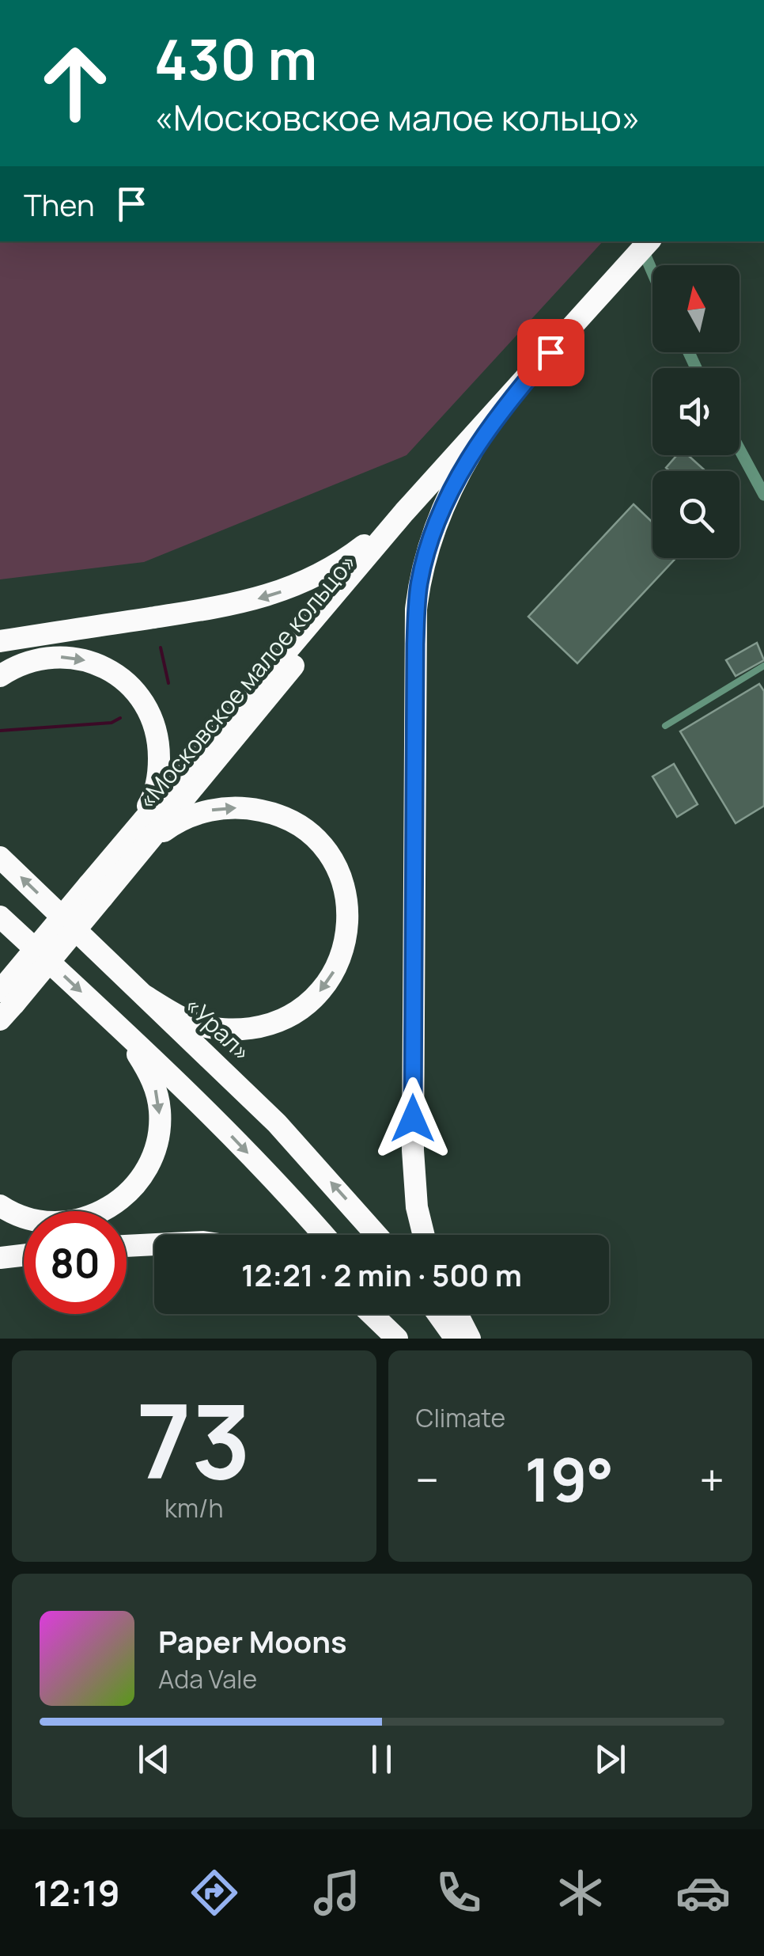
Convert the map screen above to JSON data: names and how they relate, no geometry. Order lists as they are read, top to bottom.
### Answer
{
  "streets": {
    "highway": ["«Московское малое кольцо»", "«Урал»"]
  },
  "north": "top",
  "page": {
    "turn": ["430 m", "«Московское малое кольцо»"],
    "then": "Then",
    "limit": "80",
    "trip": "12:21 · 2 min · 500 m",
    "tile": [
      ["73", "km/h"],
      "Climate"
    ],
    "heat": ["−", "19°", "+"],
    "song": ["Paper Moons", "Ada Vale"],
    "tabs": "12:19"
  }
}
